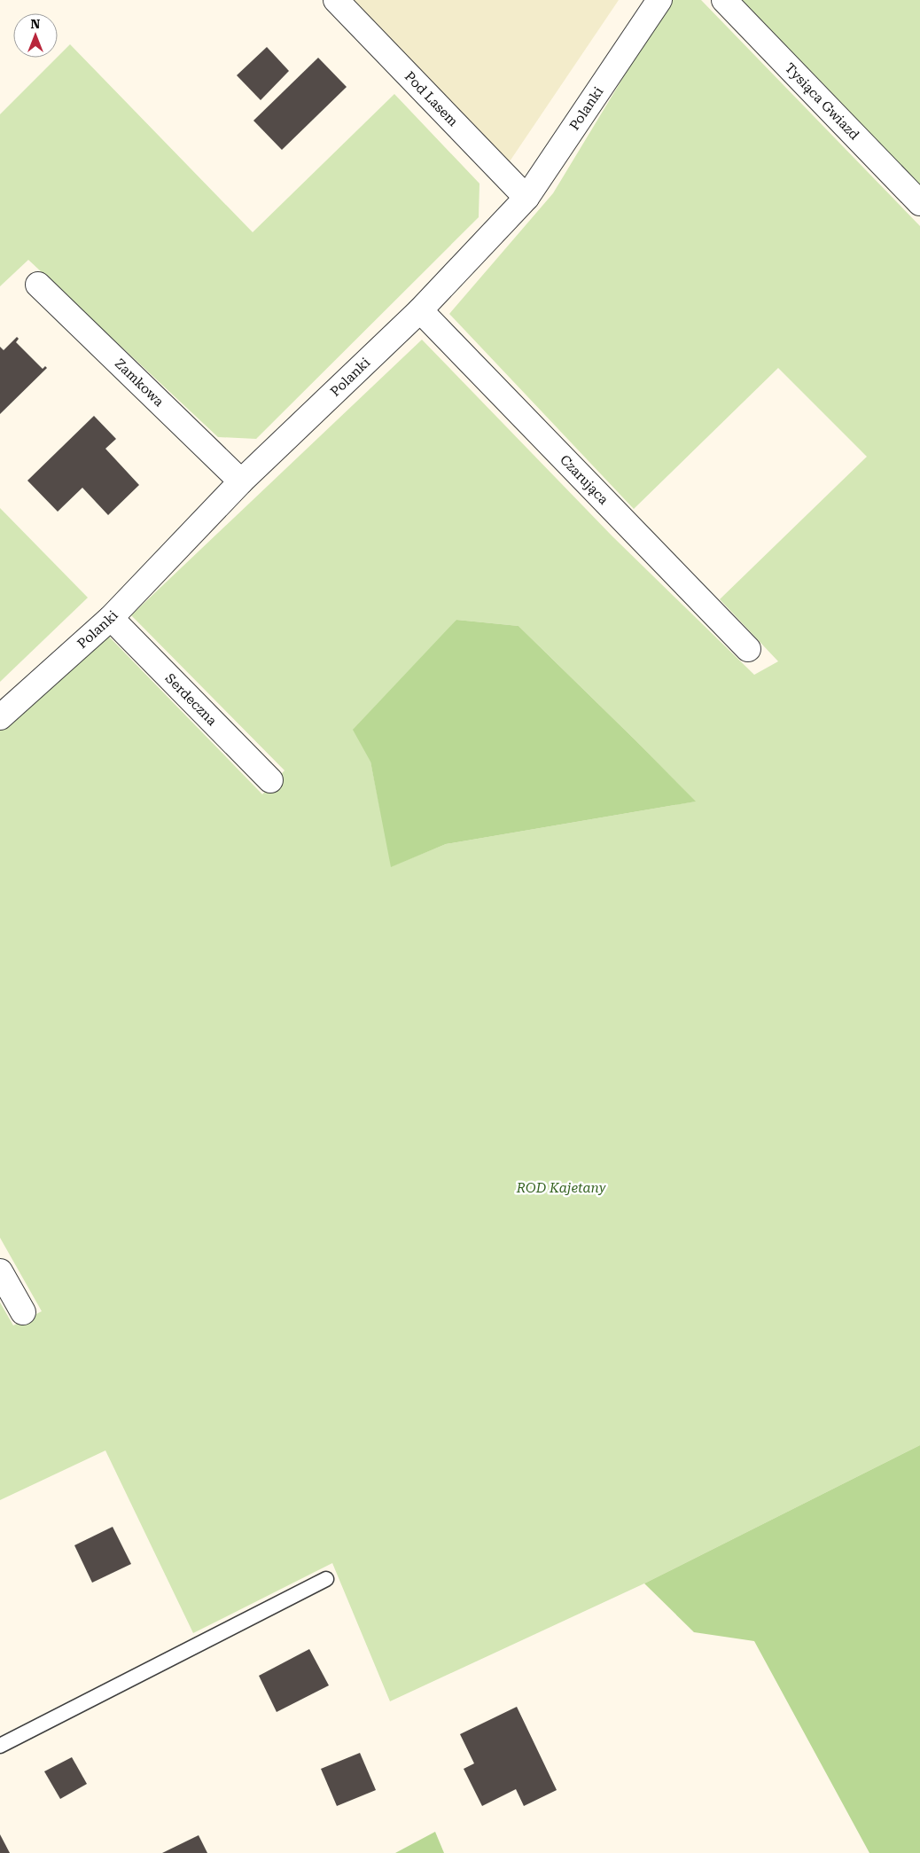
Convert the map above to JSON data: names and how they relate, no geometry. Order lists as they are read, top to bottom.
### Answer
{
  "streets": {
    "street": [
      "Pod Lasem",
      "Tysiąca Gwiazd",
      "Polanki",
      "Zamkowa",
      "Czarująca",
      "Serdeczna"
    ]
  },
  "crossings": [
    ["Pod Lasem", "Polanki"],
    ["Polanki", "Zamkowa"],
    ["Polanki", "Czarująca"],
    ["Polanki", "Serdeczna"]
  ],
  "parks": ["ROD Kajetany"],
  "north": "top"
}
